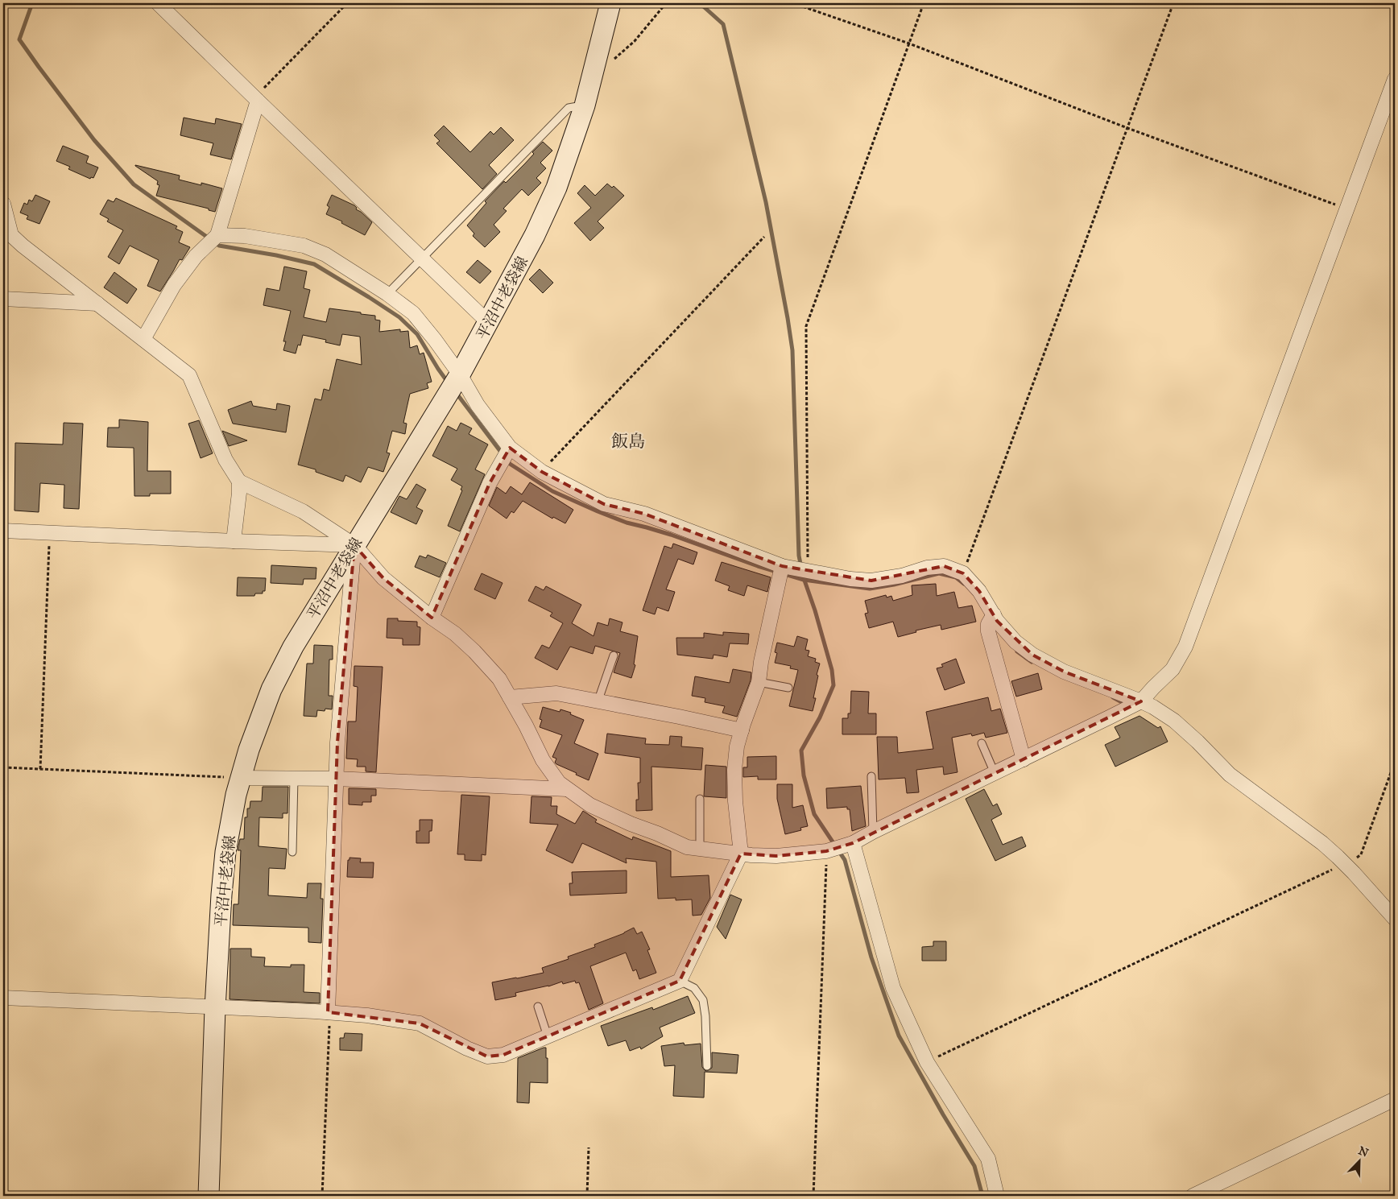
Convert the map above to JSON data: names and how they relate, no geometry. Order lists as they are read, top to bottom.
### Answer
{
  "streets": {
    "main road": ["平沼中老袋線"]
  },
  "districts": ["飯島"],
  "north": "top right"
}
